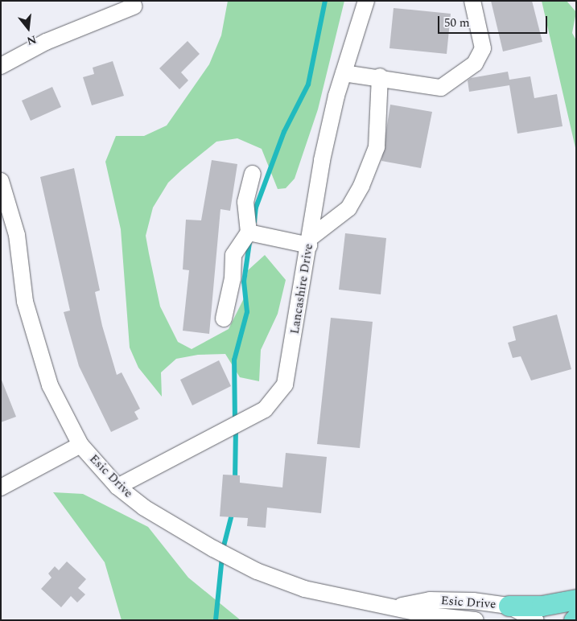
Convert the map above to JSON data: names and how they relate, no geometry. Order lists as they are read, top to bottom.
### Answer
{
  "streets": {
    "street": ["Lancashire Drive", "Esic Drive"]
  },
  "crossings": [
    ["Lancashire Drive", "Esic Drive"]
  ],
  "scale_bar": "50 m",
  "north": "bottom"
}
